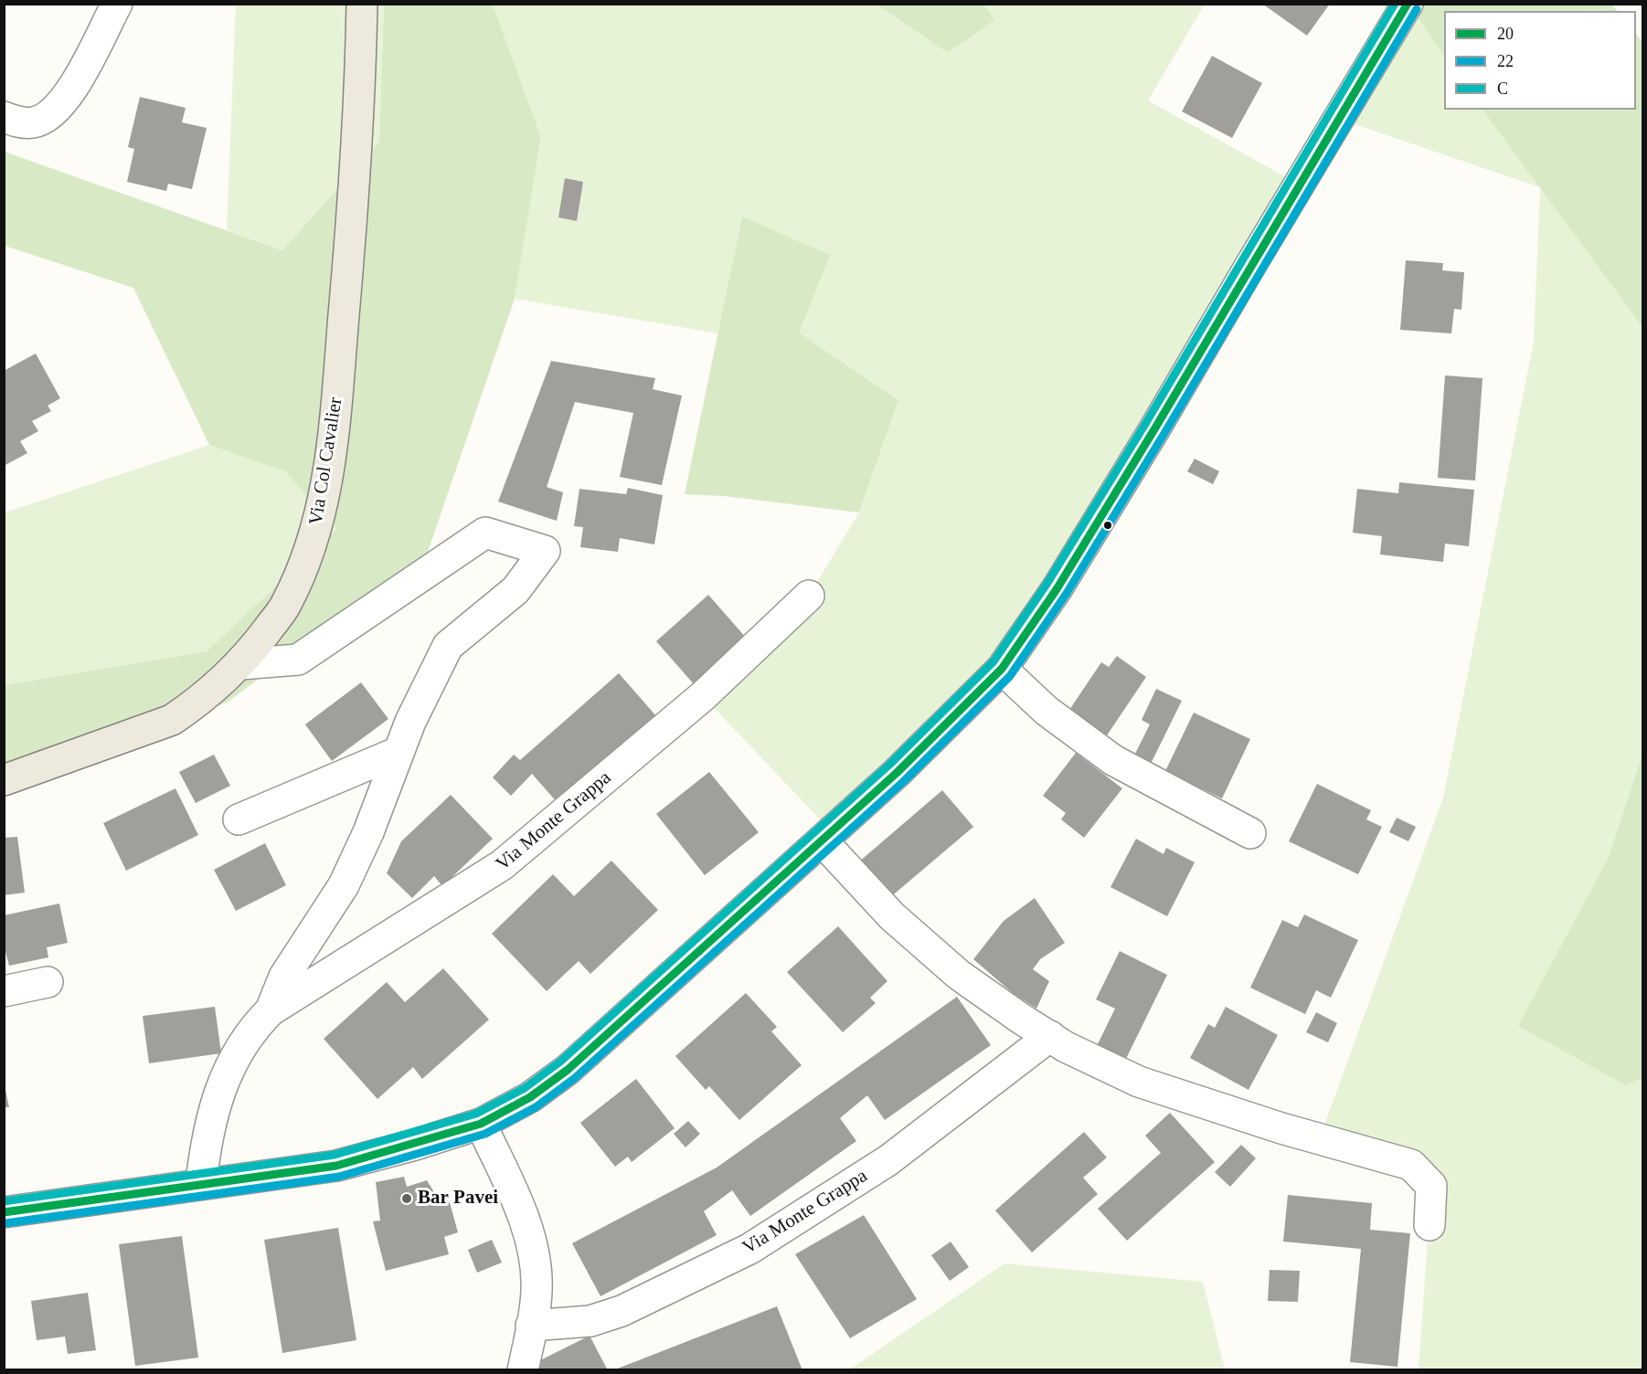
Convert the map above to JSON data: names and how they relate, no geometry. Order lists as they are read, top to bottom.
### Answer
{
  "streets": {
    "main road": ["Via Col Cavalier"],
    "street": ["Via Monte Grappa"]
  },
  "crossings": [
    ["Via Col Cavalier", "Via Monte Grappa"]
  ],
  "places": ["Bar Pavei"],
  "lines": ["transit line 20", "transit line C", "transit line 22"],
  "legend": ["20", "22", "C"]
}
